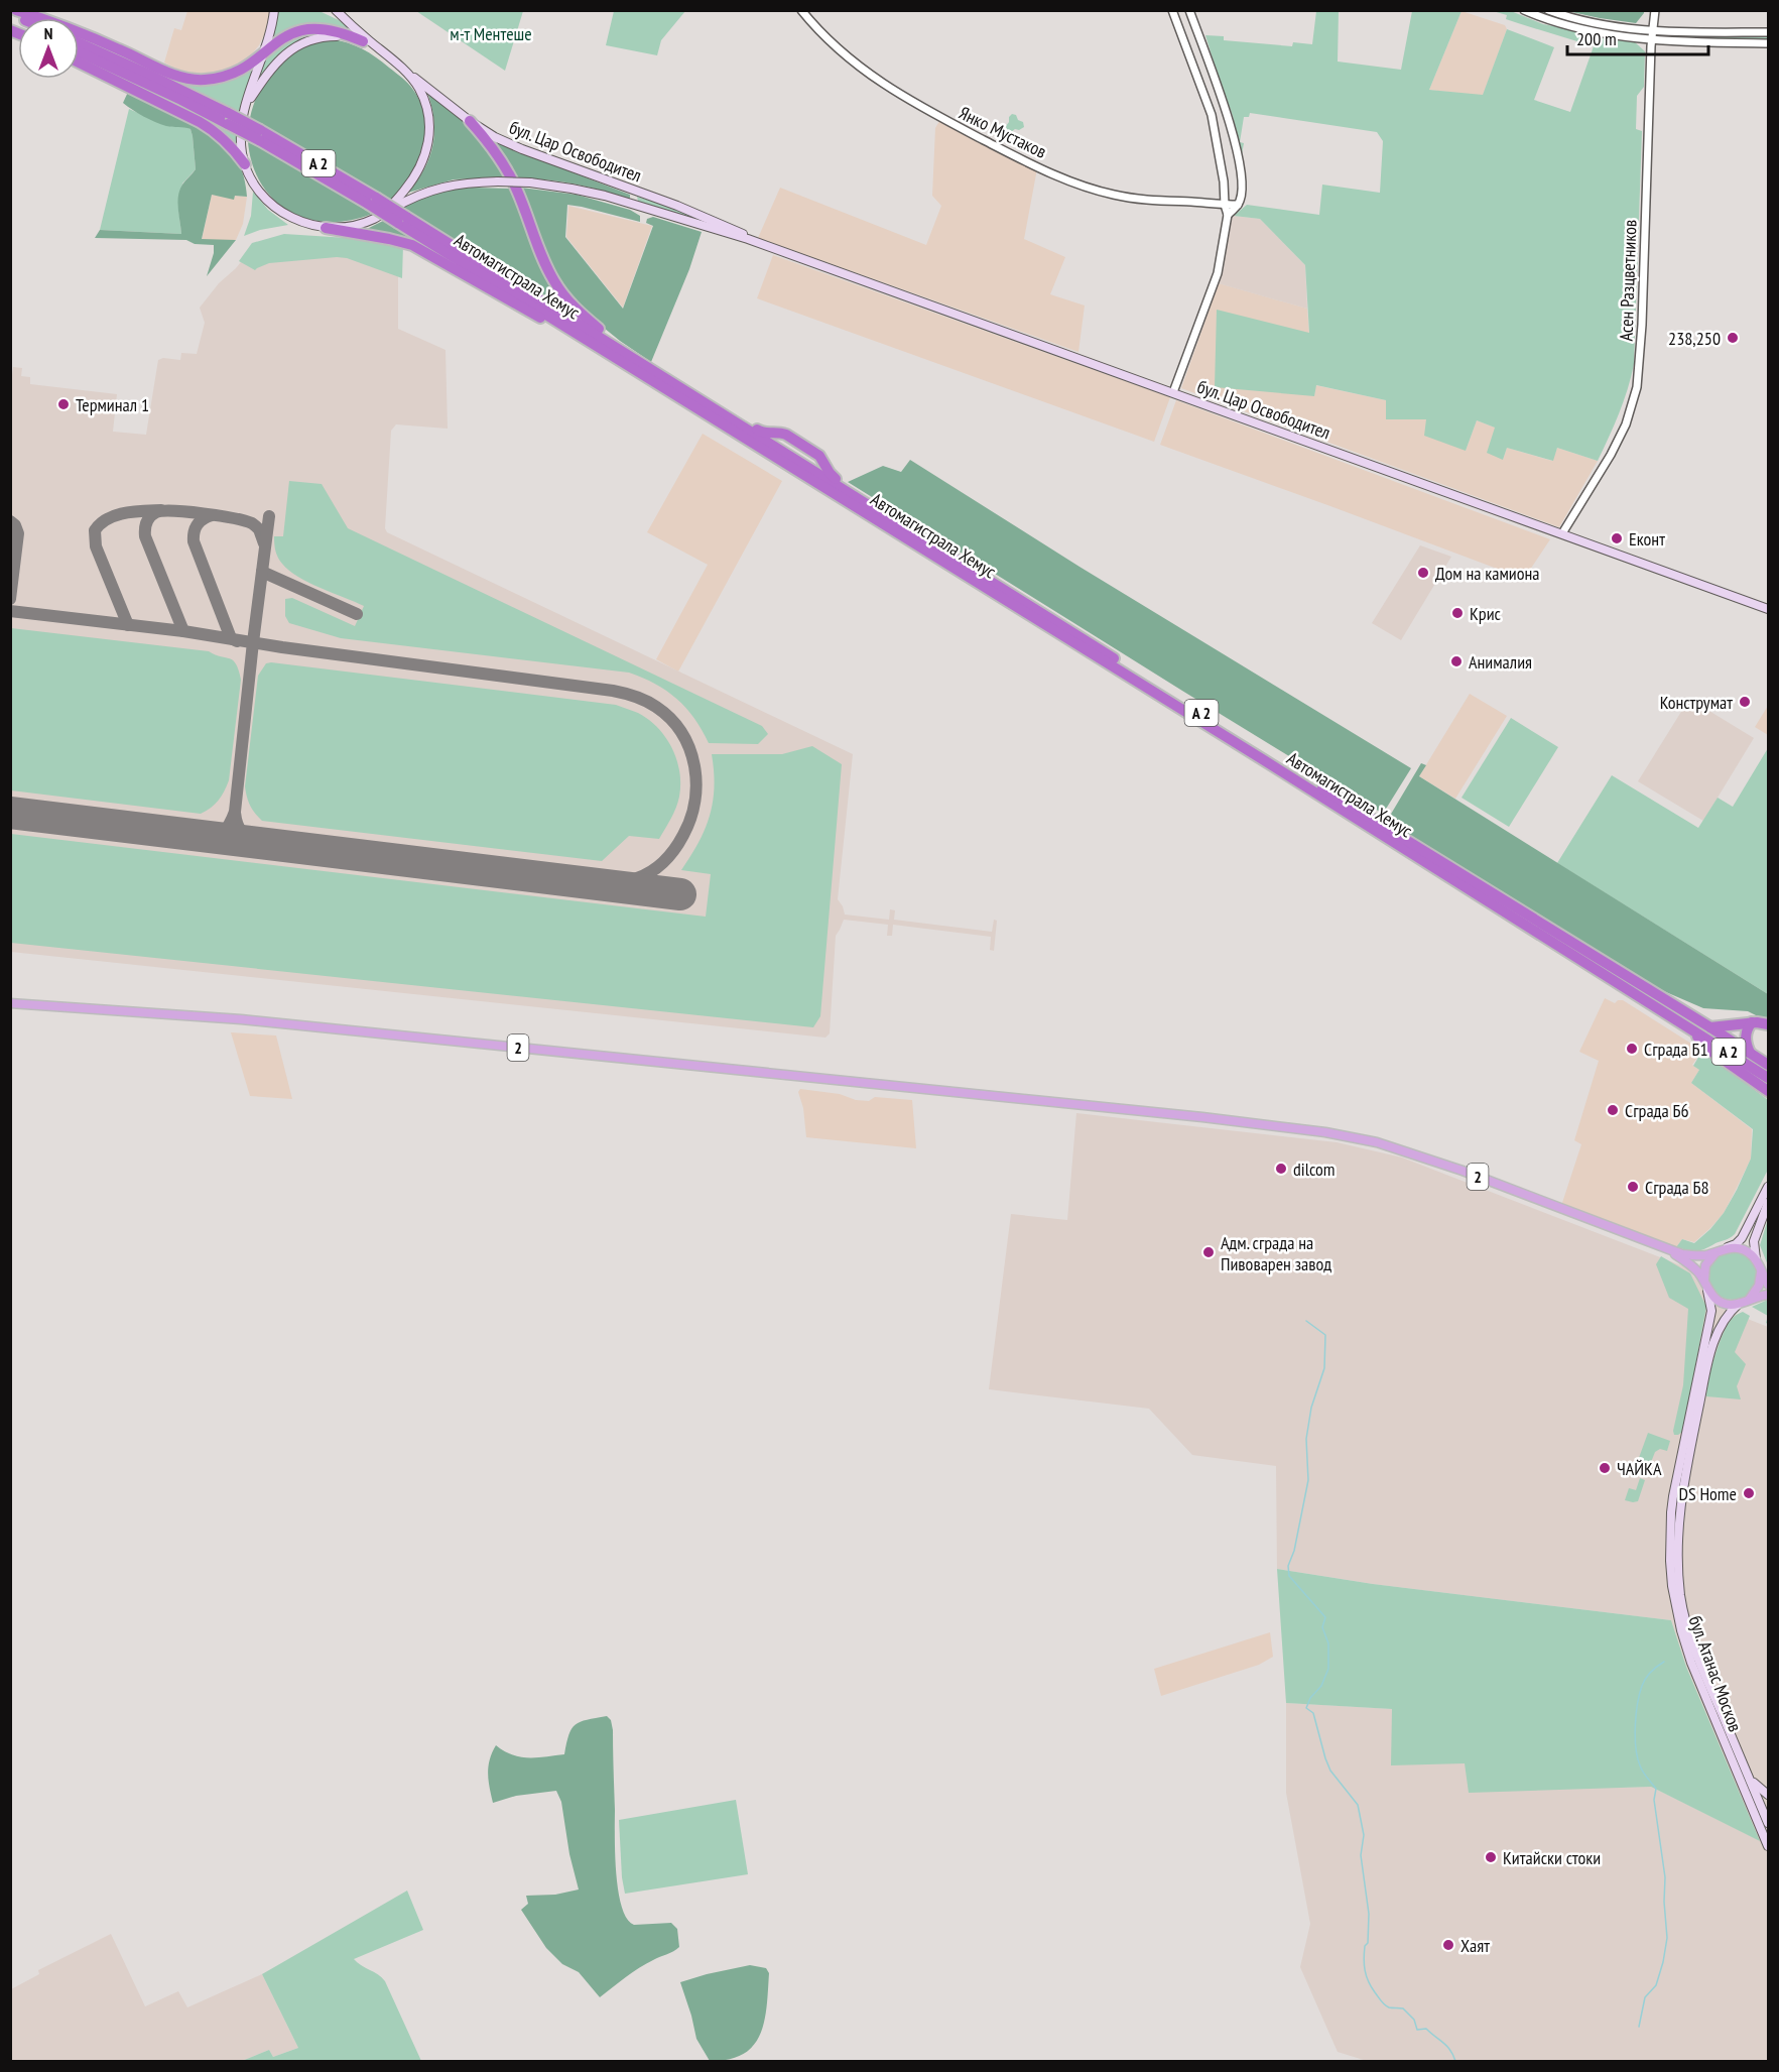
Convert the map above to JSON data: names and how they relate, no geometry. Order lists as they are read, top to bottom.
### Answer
{
  "streets": {
    "highway": ["A 2", "Автомагистрала Хемус"],
    "main road": ["бул. Цар Освободител", "2", "бул. Атанас Москов"],
    "street": ["Янко Мустаков", "Асен Разцветников"]
  },
  "crossings": [
    ["бул. Цар Освободител", "Асен Разцветников"],
    ["2", "бул. Атанас Москов"]
  ],
  "parks": ["м-т Ментeше"],
  "places": [
    "238,250",
    "Терминал 1",
    "Еконт",
    "Дом на камиона",
    "Крис",
    "Анималия",
    "Конструмат",
    "Сграда Б1",
    "Сграда Б6",
    "dilcom",
    "Сграда Б8",
    "Адм. сграда на Пивоварен завод",
    "ЧАЙКА",
    "DS Home",
    "Китайски стоки",
    "Хаят"
  ],
  "scale_bar": "200 m",
  "north": "top"
}
